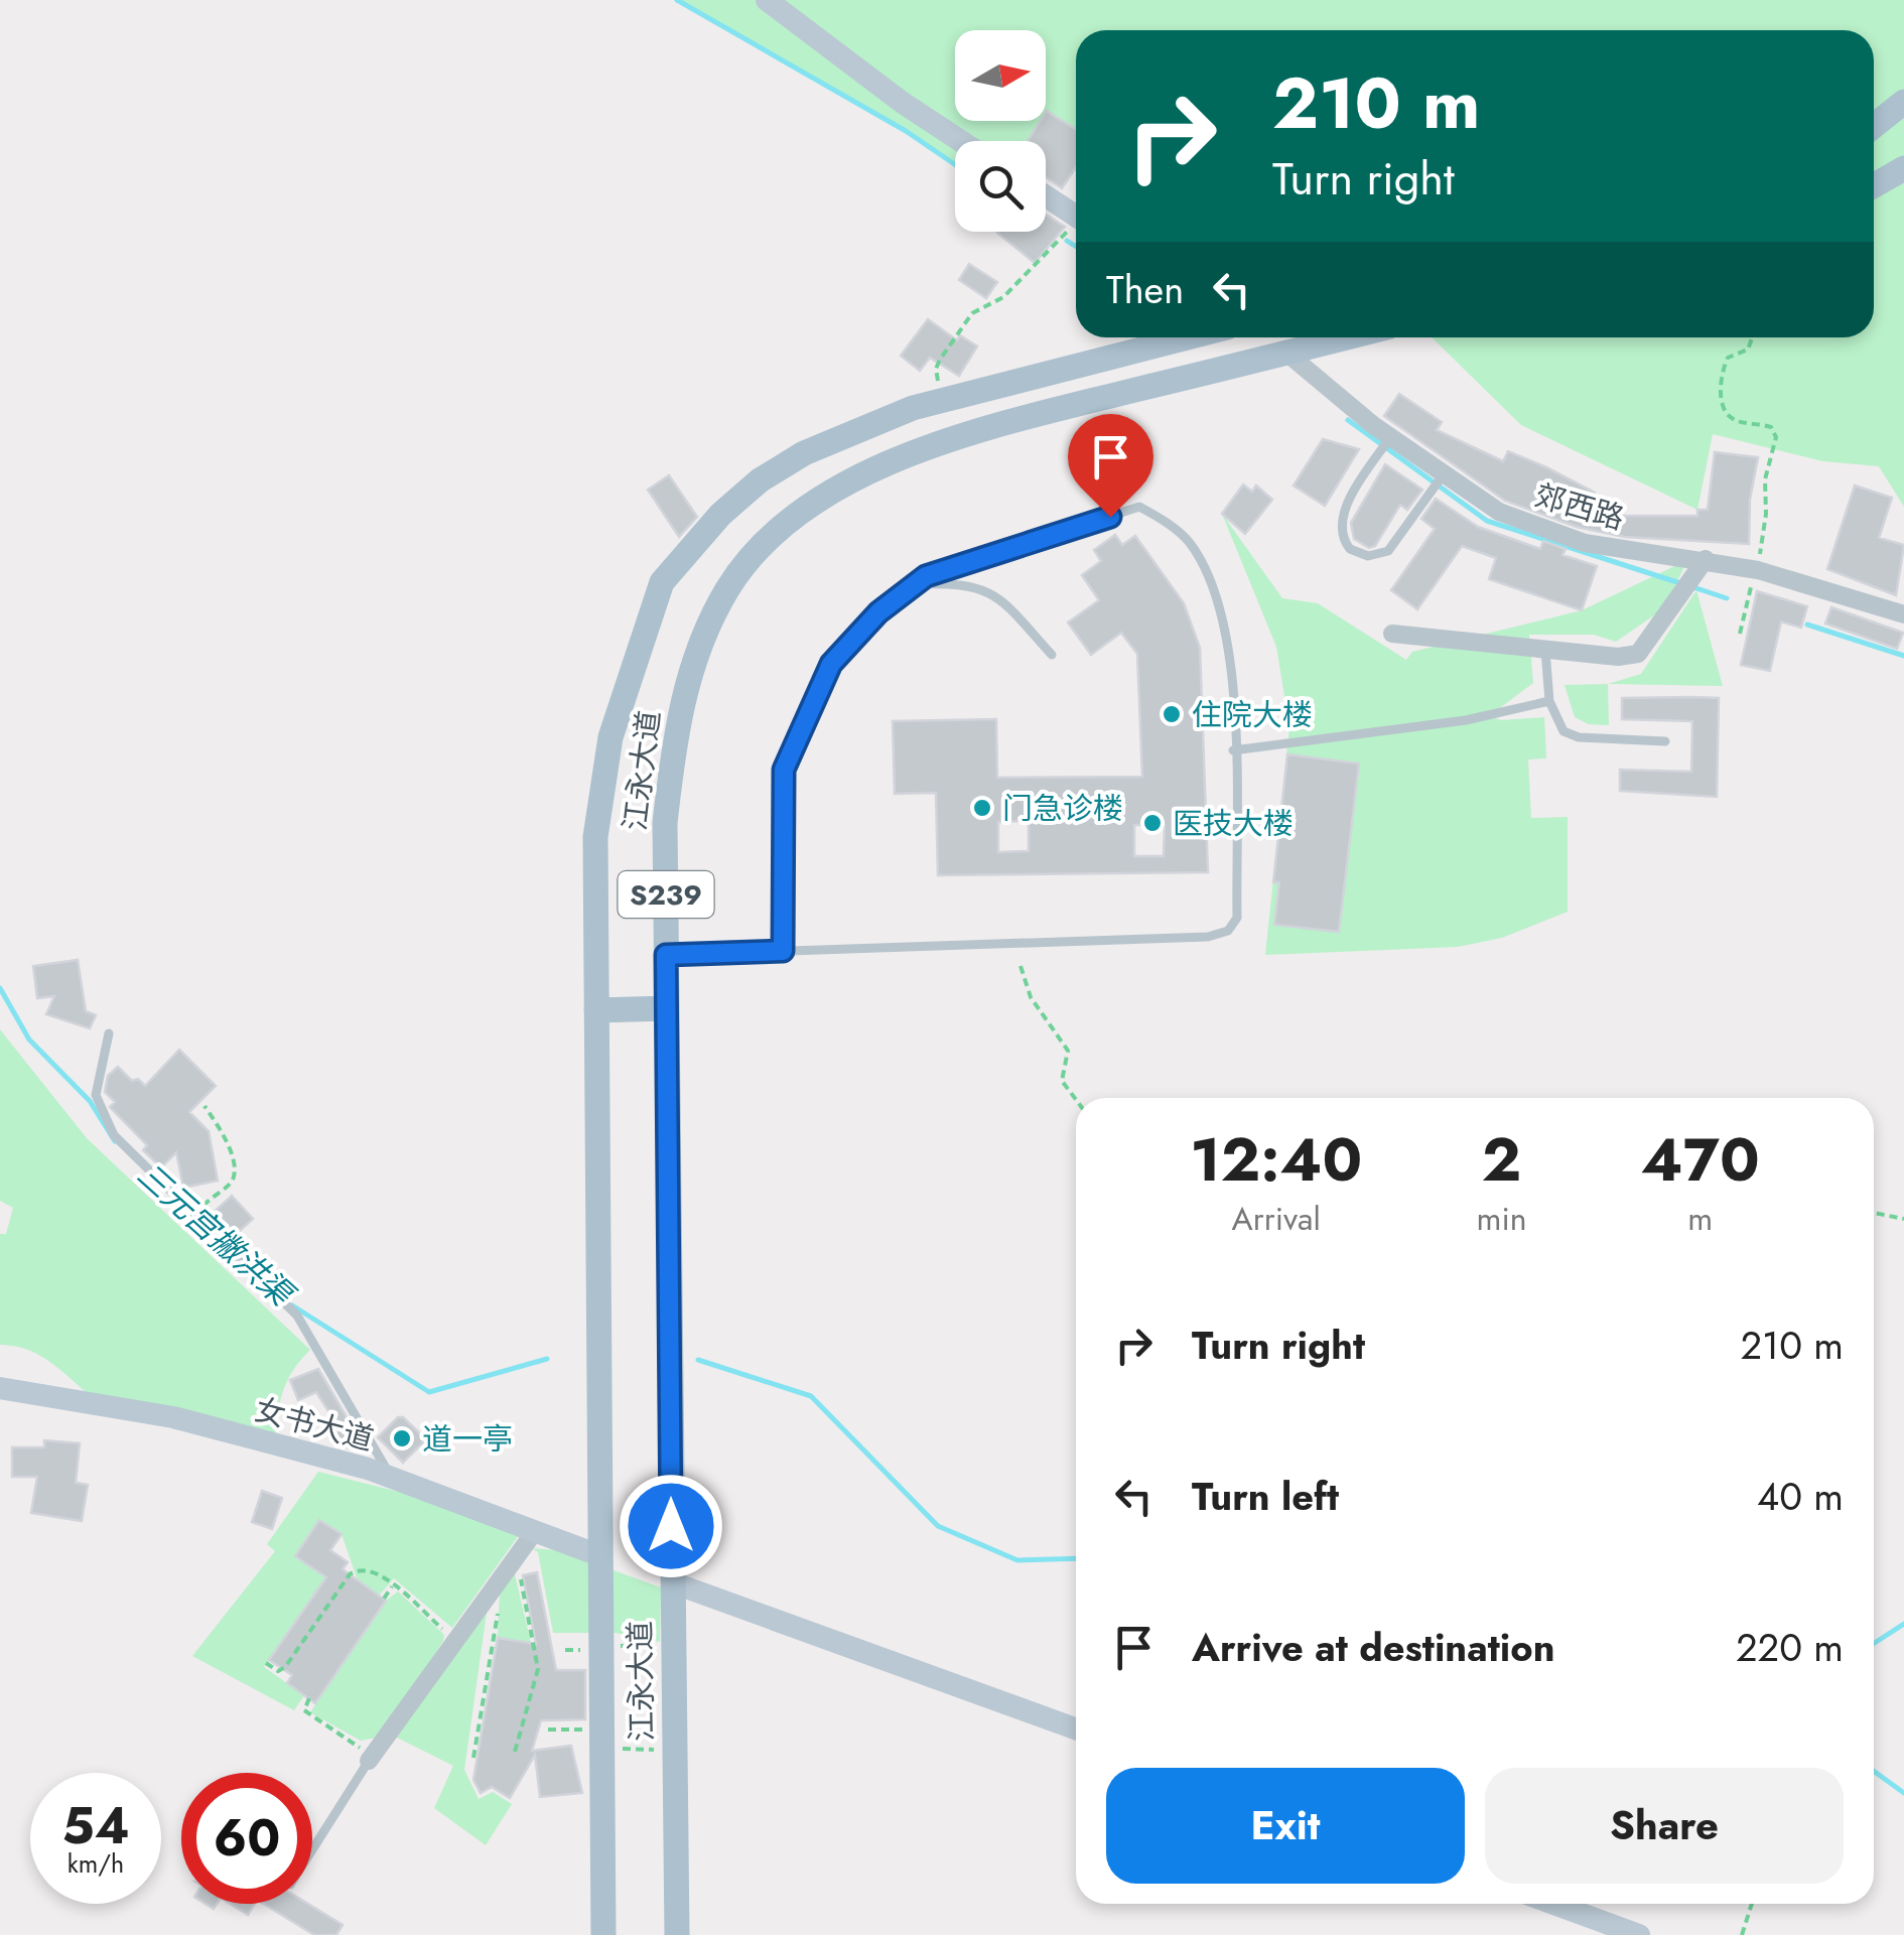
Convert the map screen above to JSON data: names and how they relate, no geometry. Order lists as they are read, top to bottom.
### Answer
{
  "streets": {
    "main road": ["江永大道", "S239", "女书大道"],
    "street": ["郊西路"]
  },
  "crossings": [
    ["郊西路", "江永大道"],
    ["江永大道", "女书大道"]
  ],
  "water": ["三元宫撇洪渠"],
  "places": [
    "住院大楼",
    "门急诊楼",
    "医技大楼",
    "道一亭"
  ],
  "north": "right",
  "page": {
    "turn": ["210 m", "Turn right"],
    "then": "Then",
    "eta": [
      "12:40",
      "Arrival",
      "2",
      "min",
      "470",
      "m"
    ],
    "list": [
      {
        "name": "Turn right",
        "value": "210 m"
      },
      {
        "name": "Turn left",
        "value": "40 m"
      },
      {
        "name": "Arrive at destination",
        "value": "220 m"
      }
    ],
    "buttons": ["Exit", "Share"],
    "speed": "54 km/h",
    "limit": "60"
  }
}
